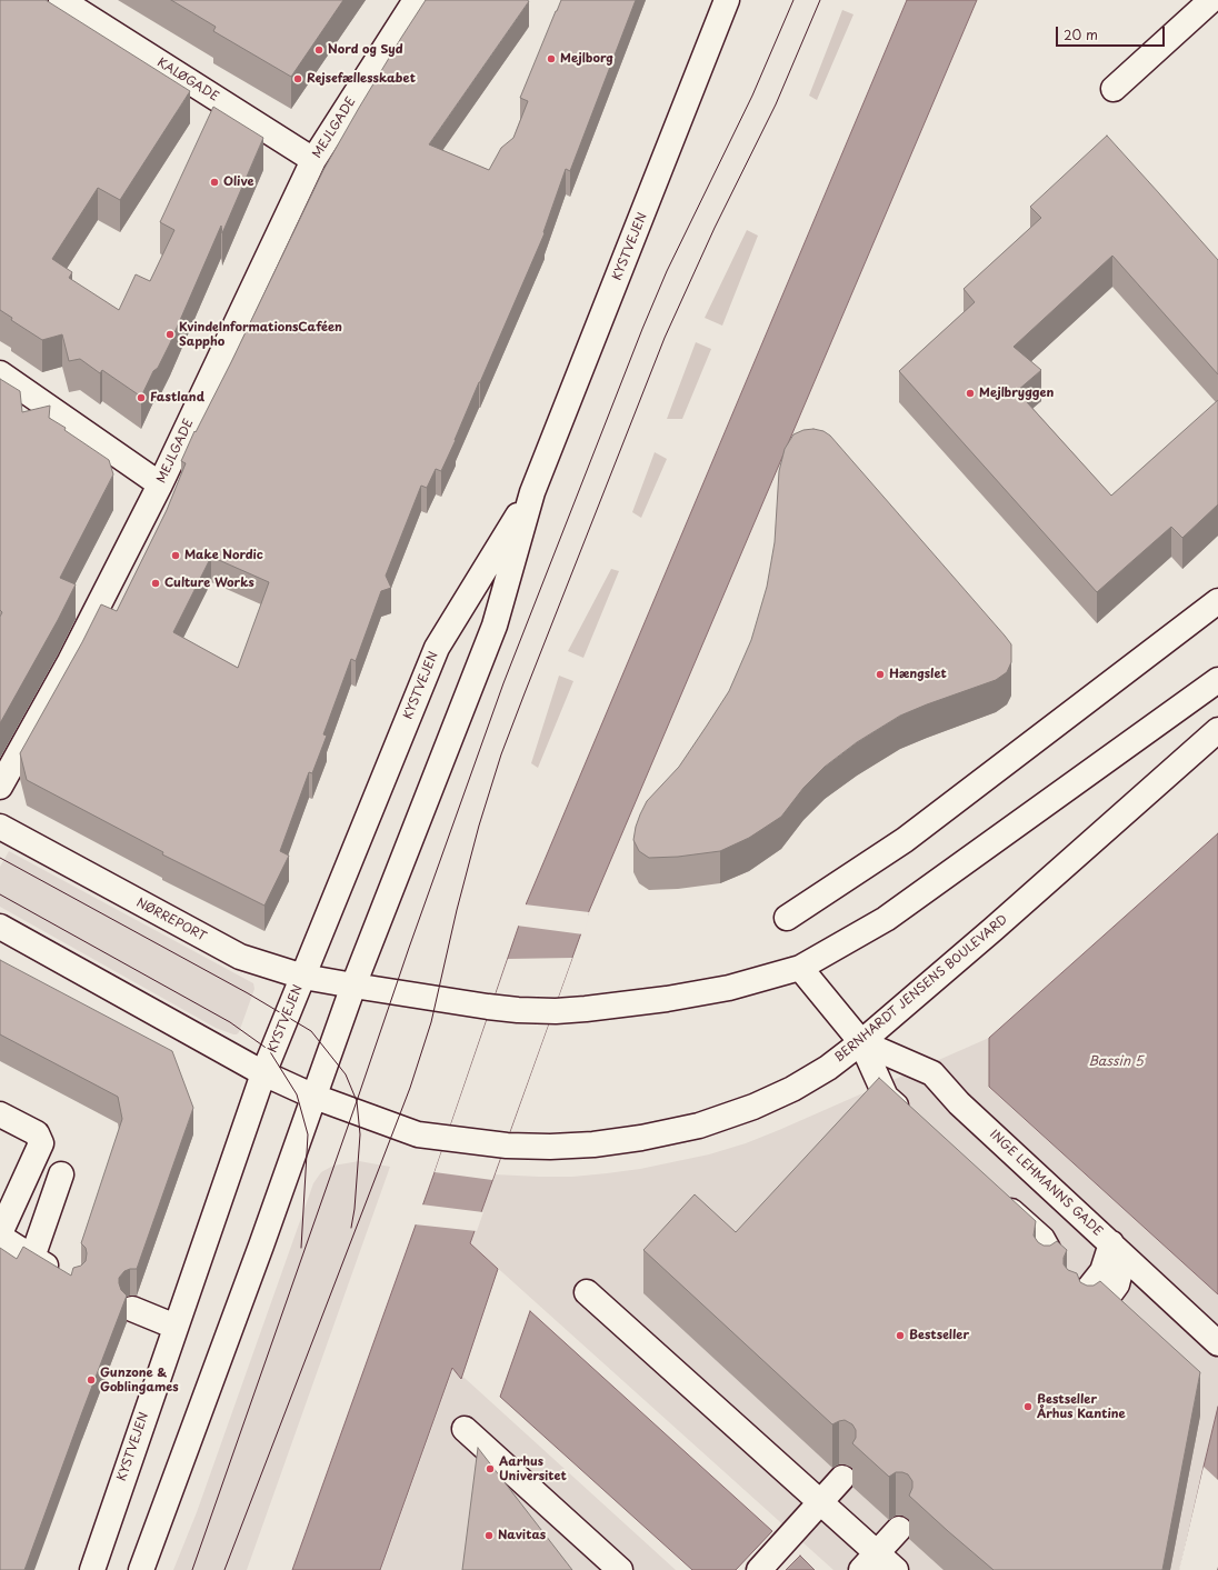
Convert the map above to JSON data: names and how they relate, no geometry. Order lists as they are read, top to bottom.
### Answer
{
  "streets": {
    "street": [
      "KALØGADE",
      "MEJLGADE",
      "KYSTVEJEN",
      "NØRREPORT",
      "BERNHARDT JENSENS BOULEVARD",
      "INGE LEHMANNS GADE"
    ]
  },
  "crossings": [
    ["KALØGADE", "MEJLGADE"],
    ["KYSTVEJEN", "NØRREPORT"],
    ["KYSTVEJEN", "BERNHARDT JENSENS BOULEVARD"],
    ["BERNHARDT JENSENS BOULEVARD", "INGE LEHMANNS GADE"]
  ],
  "water": ["Bassin 5"],
  "places": [
    "Nord og Syd",
    "Mejlborg",
    "Rejsefællesskabet",
    "Olive",
    "KvindeInformationsCaféen Sappho",
    "Mejlbryggen",
    "Fastland",
    "Make Nordic",
    "Culture Works",
    "Hængslet",
    "Bestseller",
    "Gunzone & Goblingames",
    "Bestseller Århus Kantine",
    "Aarhus Universitet",
    "Navitas"
  ],
  "scale_bar": "20 m"
}
